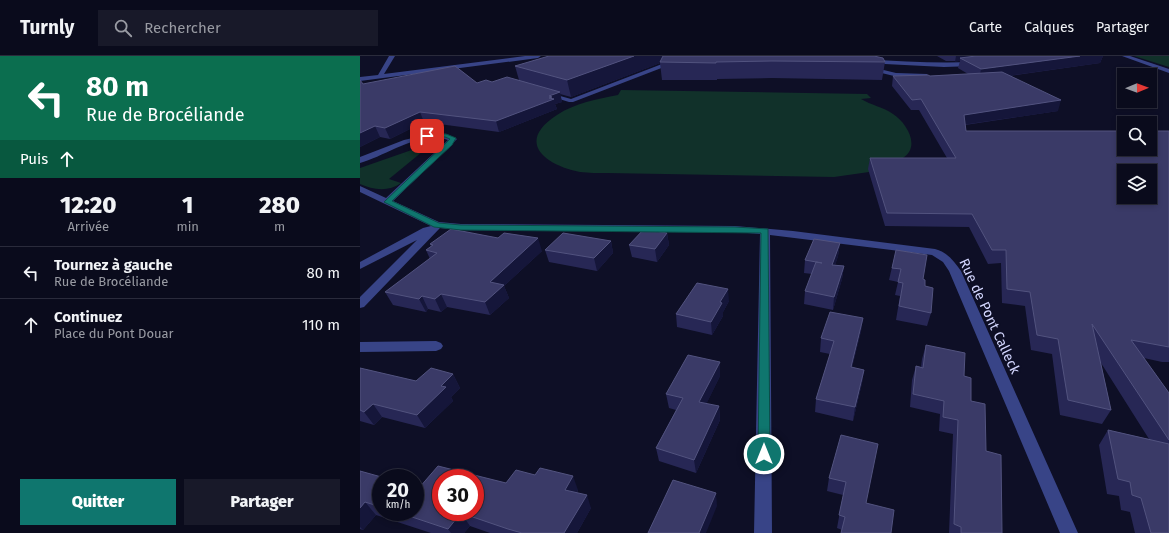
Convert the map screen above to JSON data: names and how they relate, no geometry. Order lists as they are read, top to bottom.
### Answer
{
  "streets": {
    "street": ["Rue de Pont Calleck"]
  },
  "north": "right",
  "page": {
    "header": "Turnly",
    "search": "Rechercher",
    "nav": ["Carte", "Calques", "Partager"],
    "turn": ["80 m", "Rue de Brocéliande"],
    "then": "Puis",
    "eta": [
      "12:20",
      "Arrivée",
      "1",
      "min",
      "280",
      "m"
    ],
    "list": [
      {
        "name": "Tournez à gauche",
        "note": "Rue de Brocéliande",
        "value": "80 m"
      },
      {
        "name": "Continuez",
        "note": "Place du Pont Douar",
        "value": "110 m"
      }
    ],
    "speed": "20 km/h",
    "limit": "30",
    "buttons": ["Quitter", "Partager"]
  }
}
